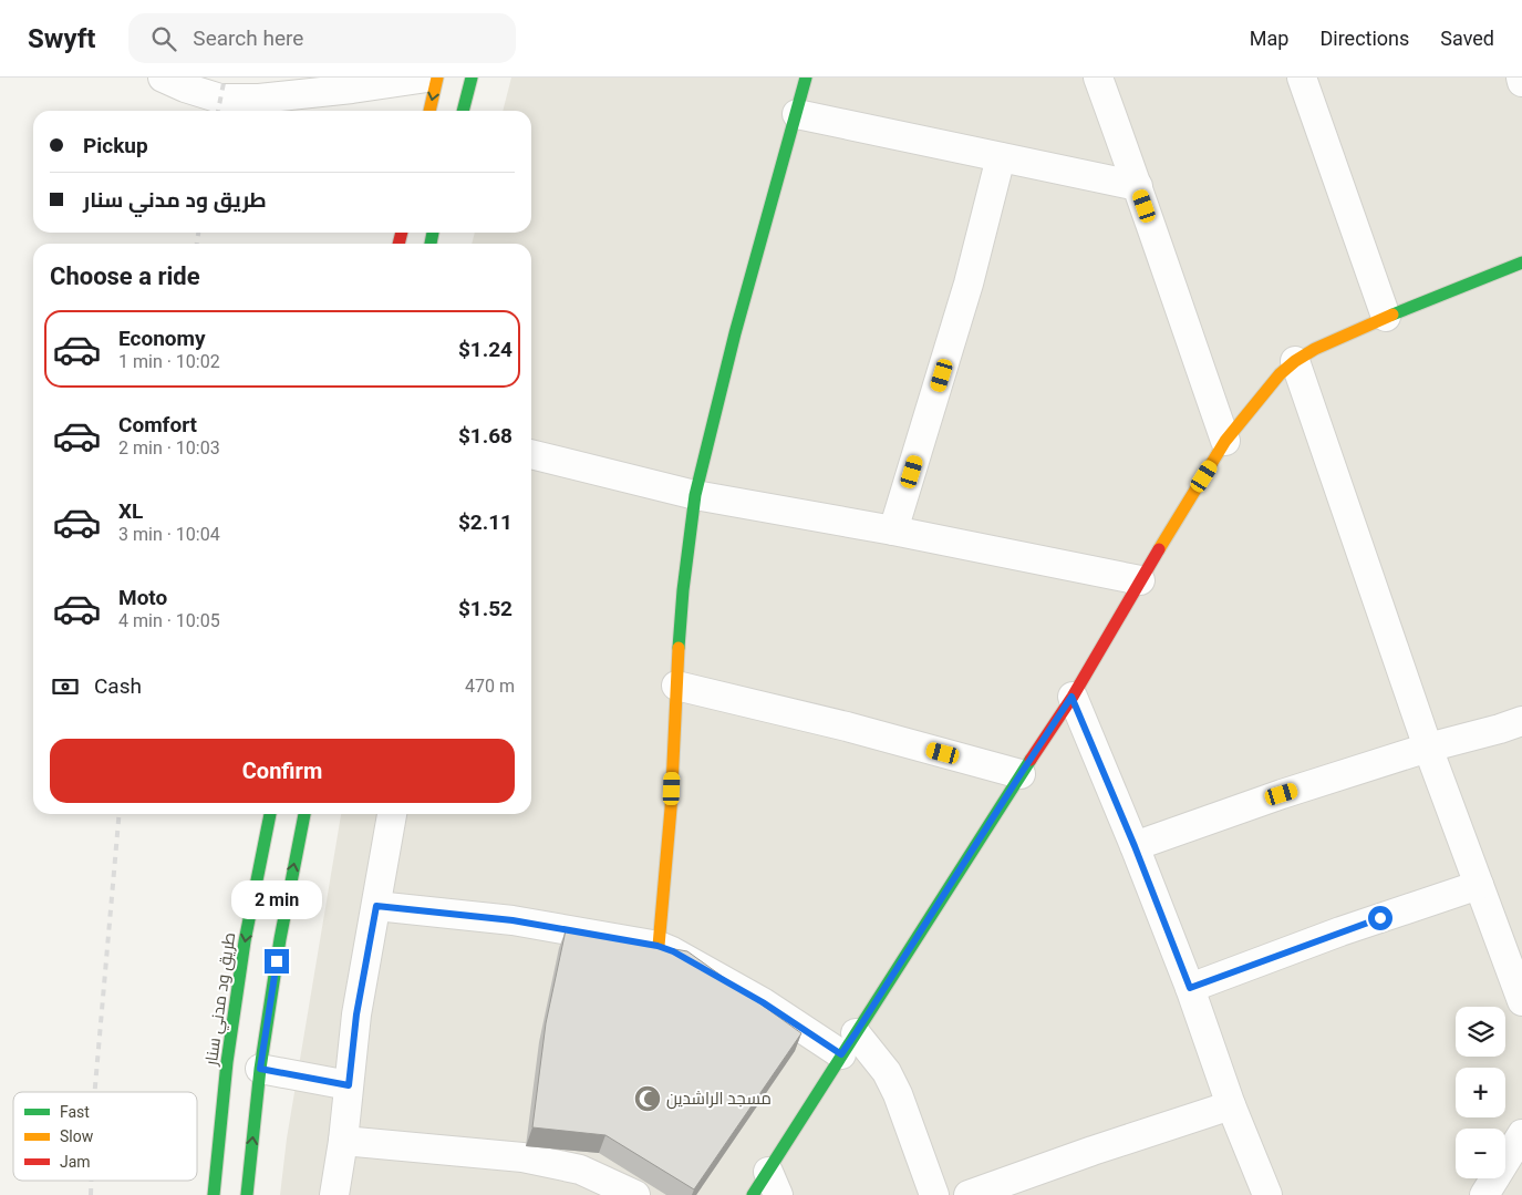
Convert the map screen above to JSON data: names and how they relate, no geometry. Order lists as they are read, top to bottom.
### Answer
{
  "streets": {
    "main road": ["طريق ود مدني سنار"]
  },
  "places": {
    "mosque": ["مسجد الراشدين"]
  },
  "legend": ["Fast", "Slow", "Jam"],
  "page": {
    "header": "Swyft",
    "search": "Search here",
    "nav": ["Map", "Directions", "Saved"],
    "banner": ["Pickup", "طريق ود مدني سنار"],
    "heading": "Choose a ride",
    "list": [
      {
        "name": "Economy",
        "note": "1 min · 10:02",
        "value": "$1.24"
      },
      {
        "name": "Comfort",
        "note": "2 min · 10:03",
        "value": "$1.68"
      },
      {
        "name": "XL",
        "note": "3 min · 10:04",
        "value": "$2.11"
      },
      {
        "name": "Moto",
        "note": "4 min · 10:05",
        "value": "$1.52"
      }
    ],
    "pay": ["Cash", "470 m"],
    "buttons": "Confirm",
    "bubble": "2 min",
    "map_buttons": ["+", "−"]
  }
}
